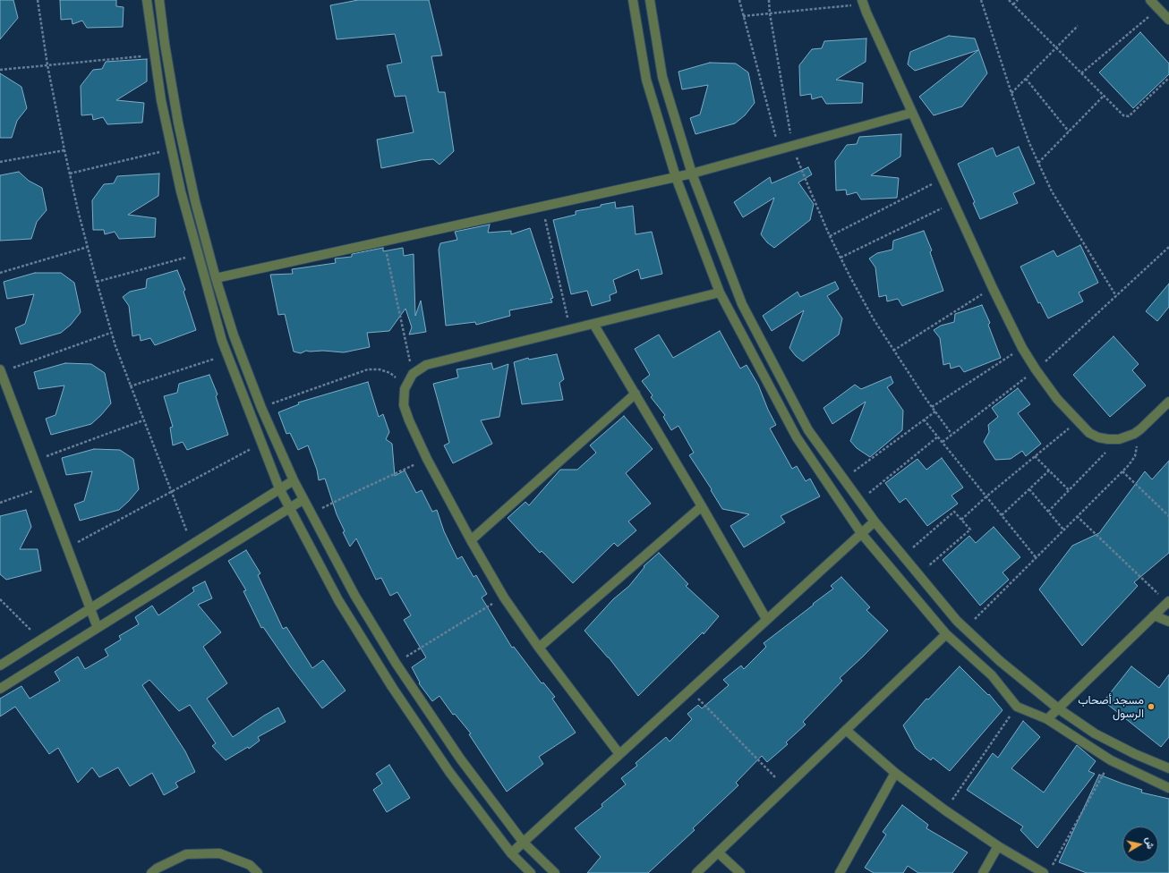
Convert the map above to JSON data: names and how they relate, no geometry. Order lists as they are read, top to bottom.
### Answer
{
  "places": ["مسجد أصحاب الرسول"],
  "north": "right"
}
